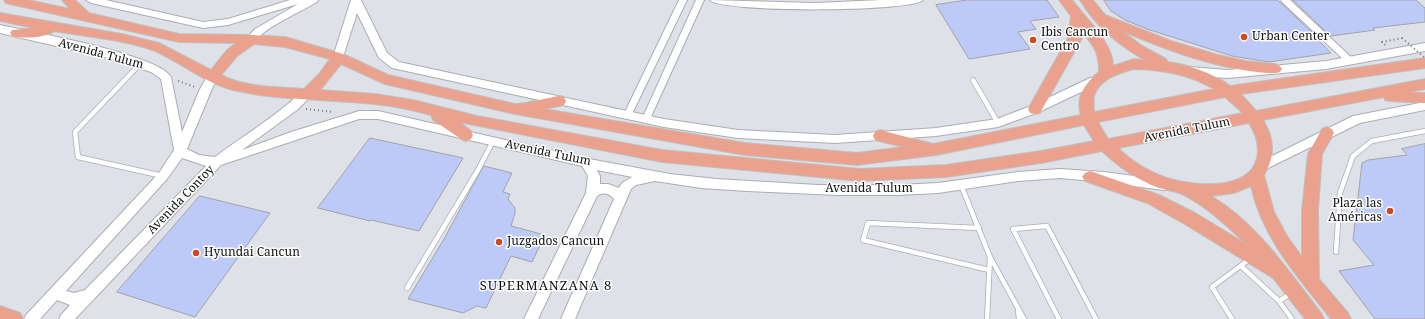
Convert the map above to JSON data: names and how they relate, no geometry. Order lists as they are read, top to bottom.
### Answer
{
  "streets": {
    "main road": ["Avenida Tulum"],
    "street": ["Avenida Contoy"]
  },
  "crossings": [
    ["Avenida Tulum", "Avenida Contoy"]
  ],
  "districts": ["SUPERMANZANA 8"],
  "places": [
    "Urban Center",
    "Ibis Cancun Centro",
    "Plaza las Américas",
    "Juzgados Cancun",
    "Hyundai Cancun"
  ]
}
